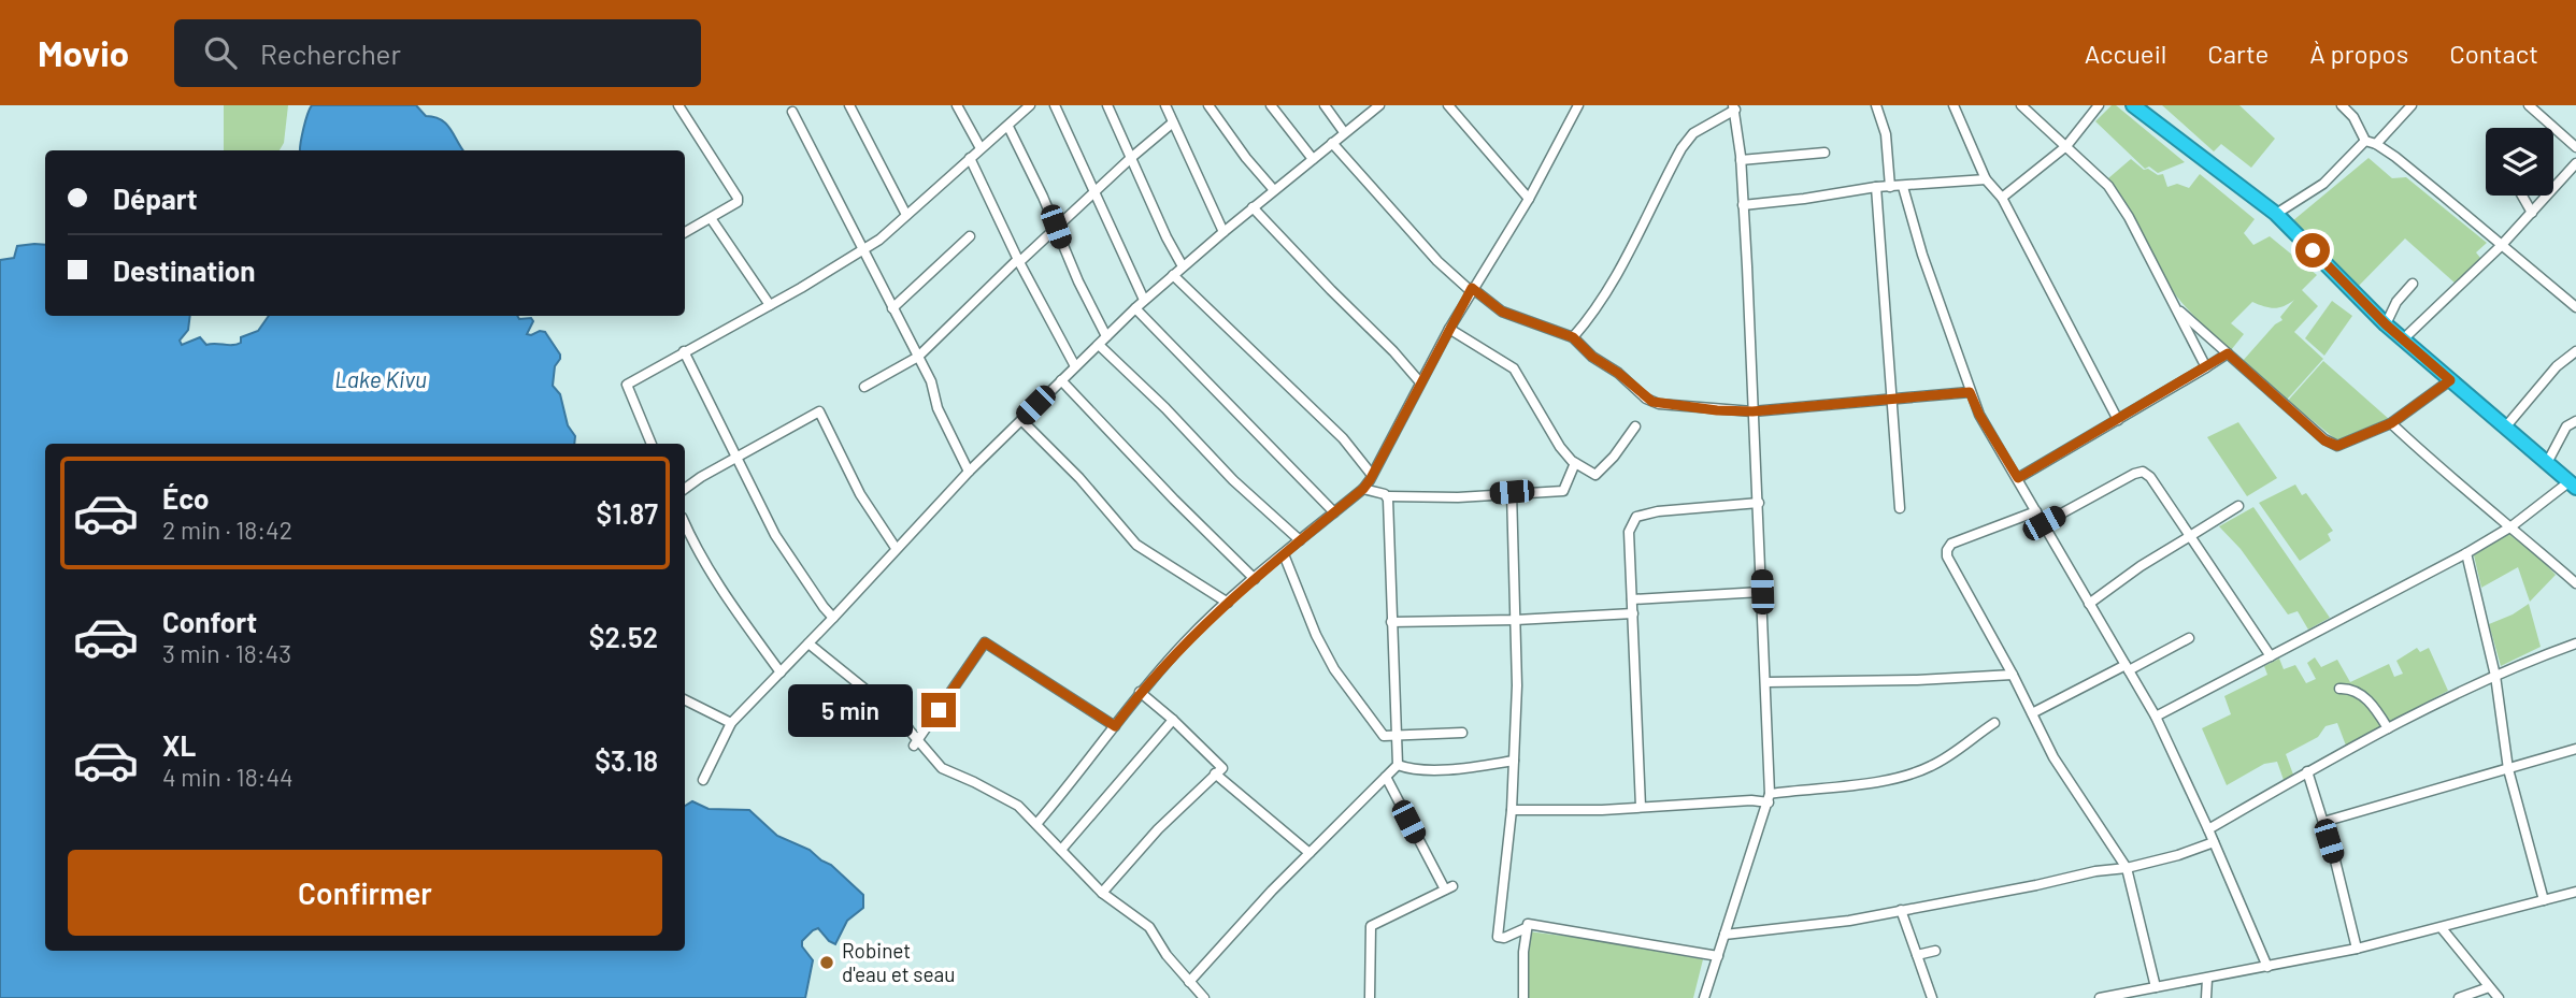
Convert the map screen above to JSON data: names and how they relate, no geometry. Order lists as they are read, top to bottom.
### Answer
{
  "water": ["Lake Kivu"],
  "places": ["Robinet d'eau et seau"],
  "page": {
    "header": "Movio",
    "search": "Rechercher",
    "nav": [
      "Accueil",
      "Carte",
      "À propos",
      "Contact"
    ],
    "banner": ["Départ", "Destination"],
    "list": [
      {
        "name": "Éco",
        "note": "2 min · 18:42",
        "value": "$1.87"
      },
      {
        "name": "Confort",
        "note": "3 min · 18:43",
        "value": "$2.52"
      },
      {
        "name": "XL",
        "note": "4 min · 18:44",
        "value": "$3.18"
      }
    ],
    "bubble": "5 min",
    "buttons": "Confirmer"
  }
}
